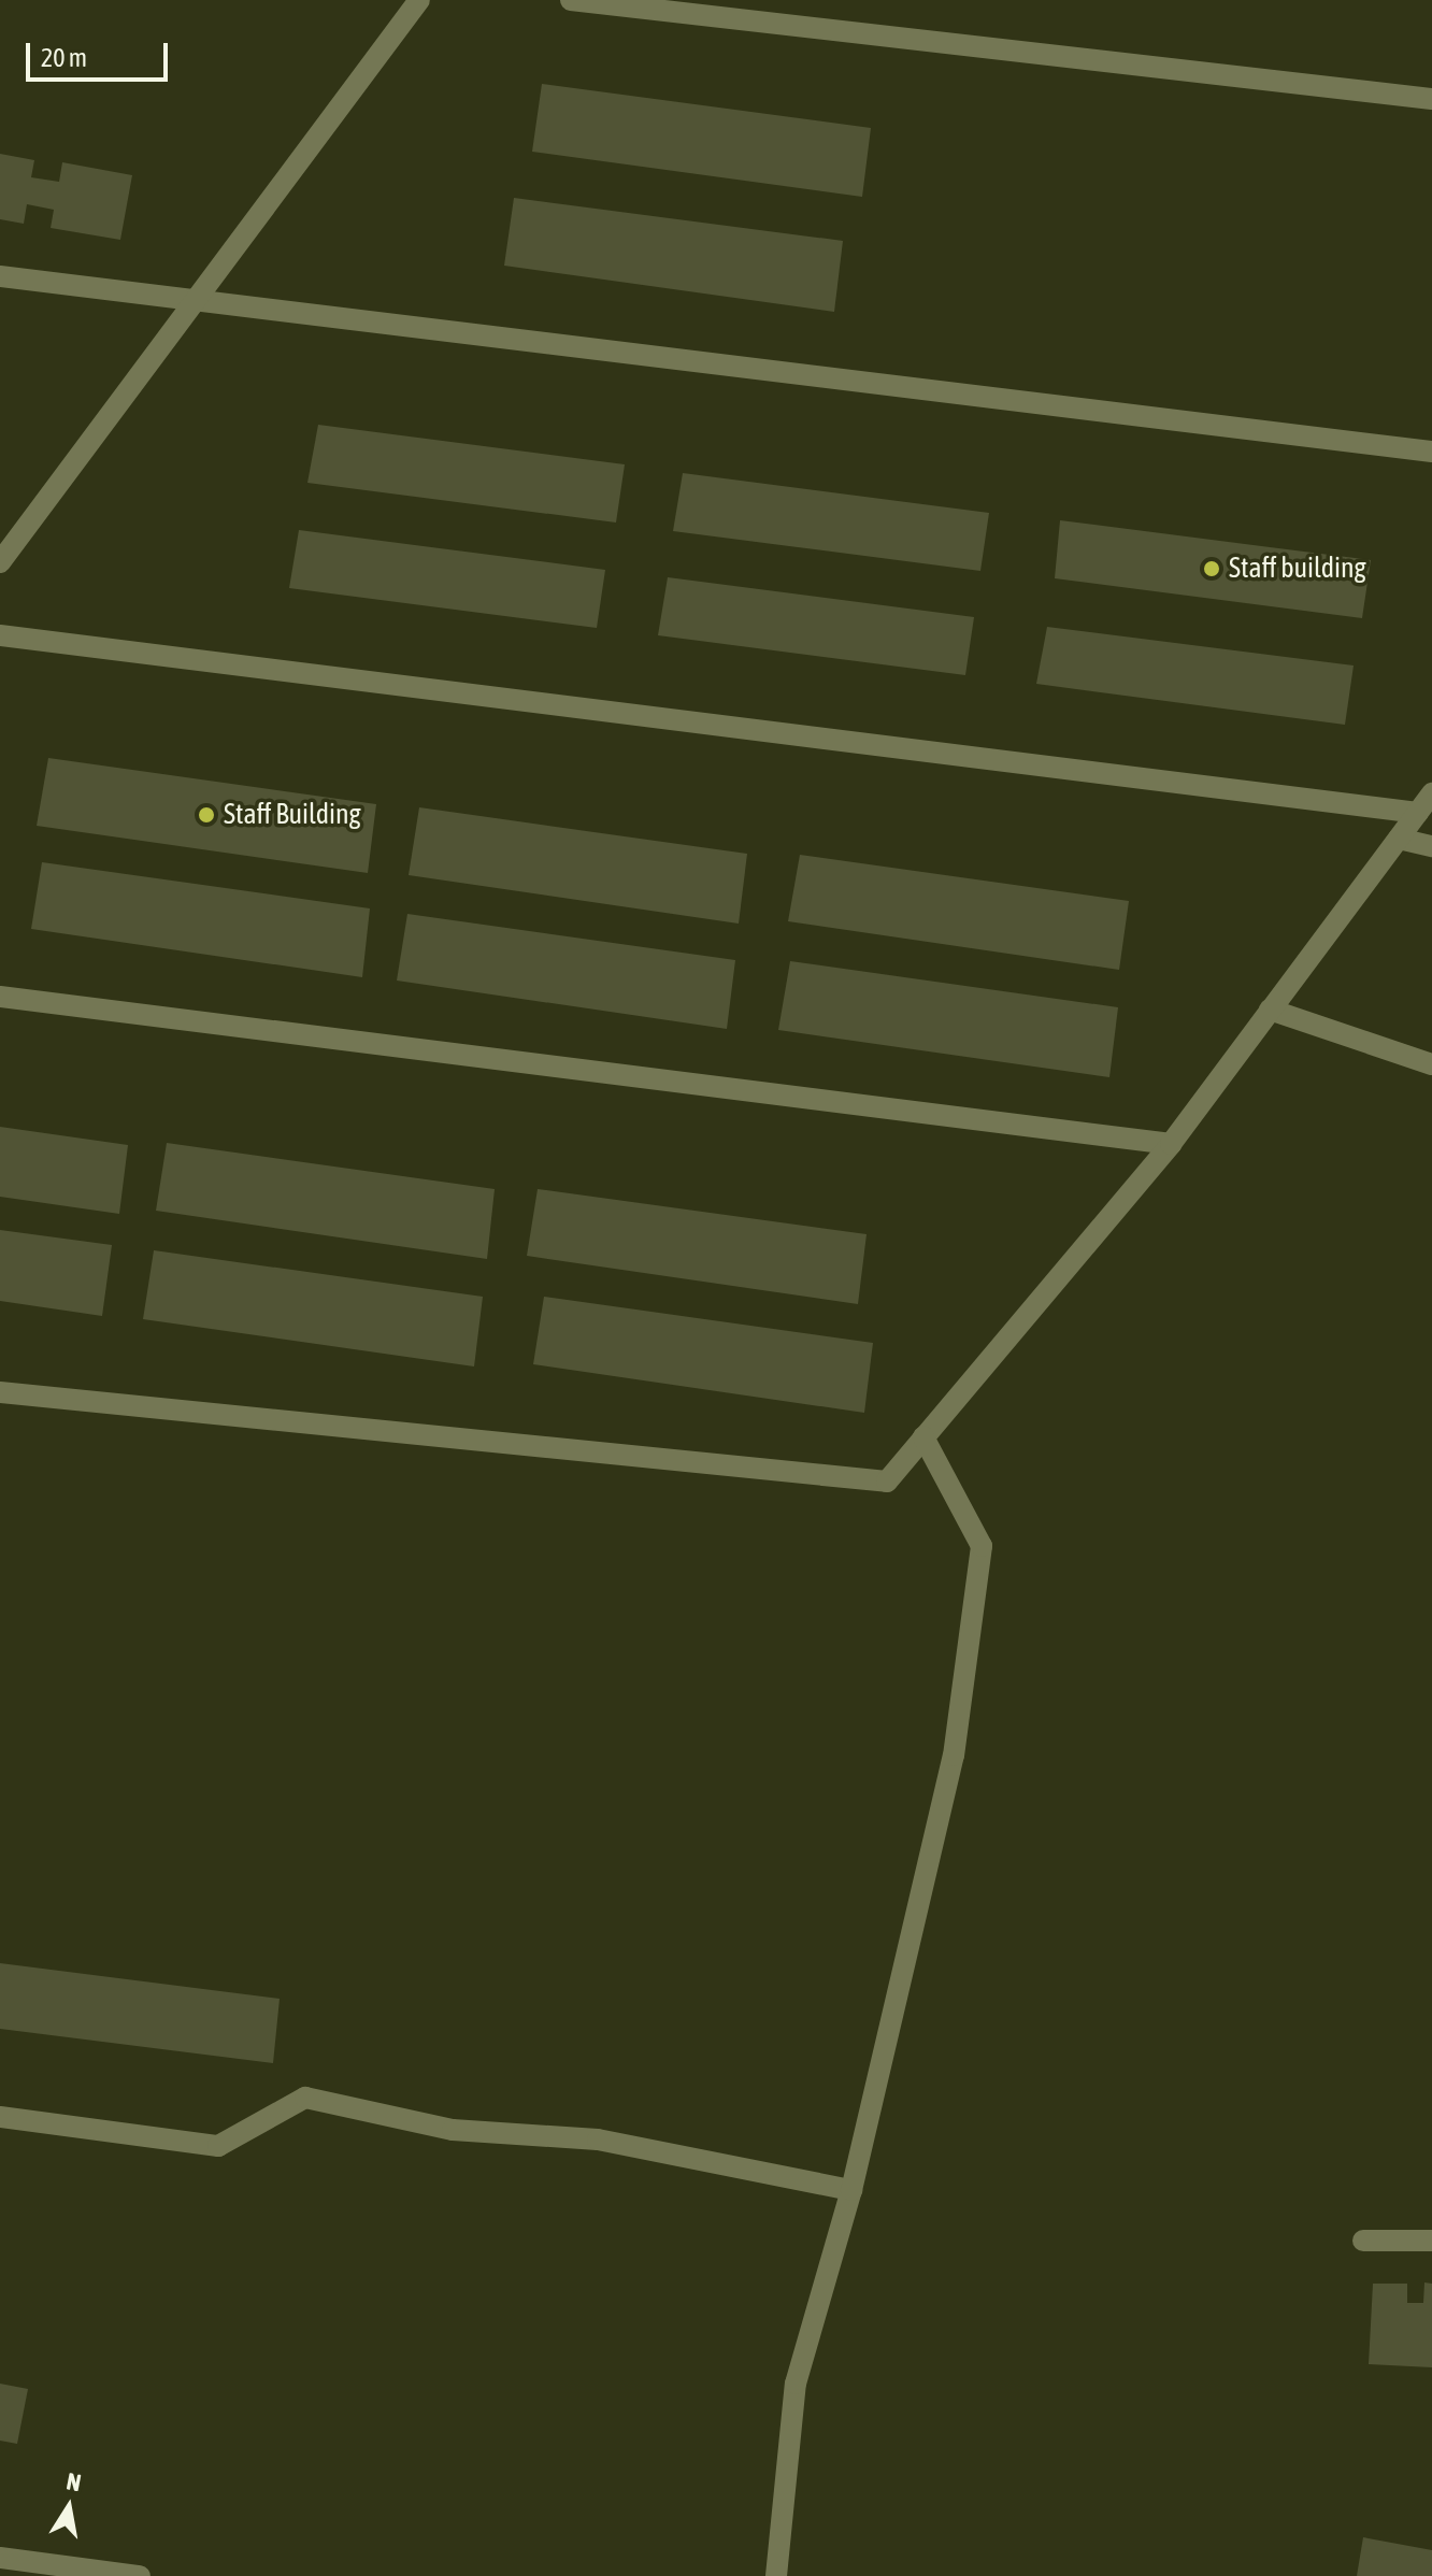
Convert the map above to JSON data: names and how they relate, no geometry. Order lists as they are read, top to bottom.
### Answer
{
  "places": ["Staff building", "Staff Building"],
  "scale_bar": "20 m",
  "north": "top"
}
